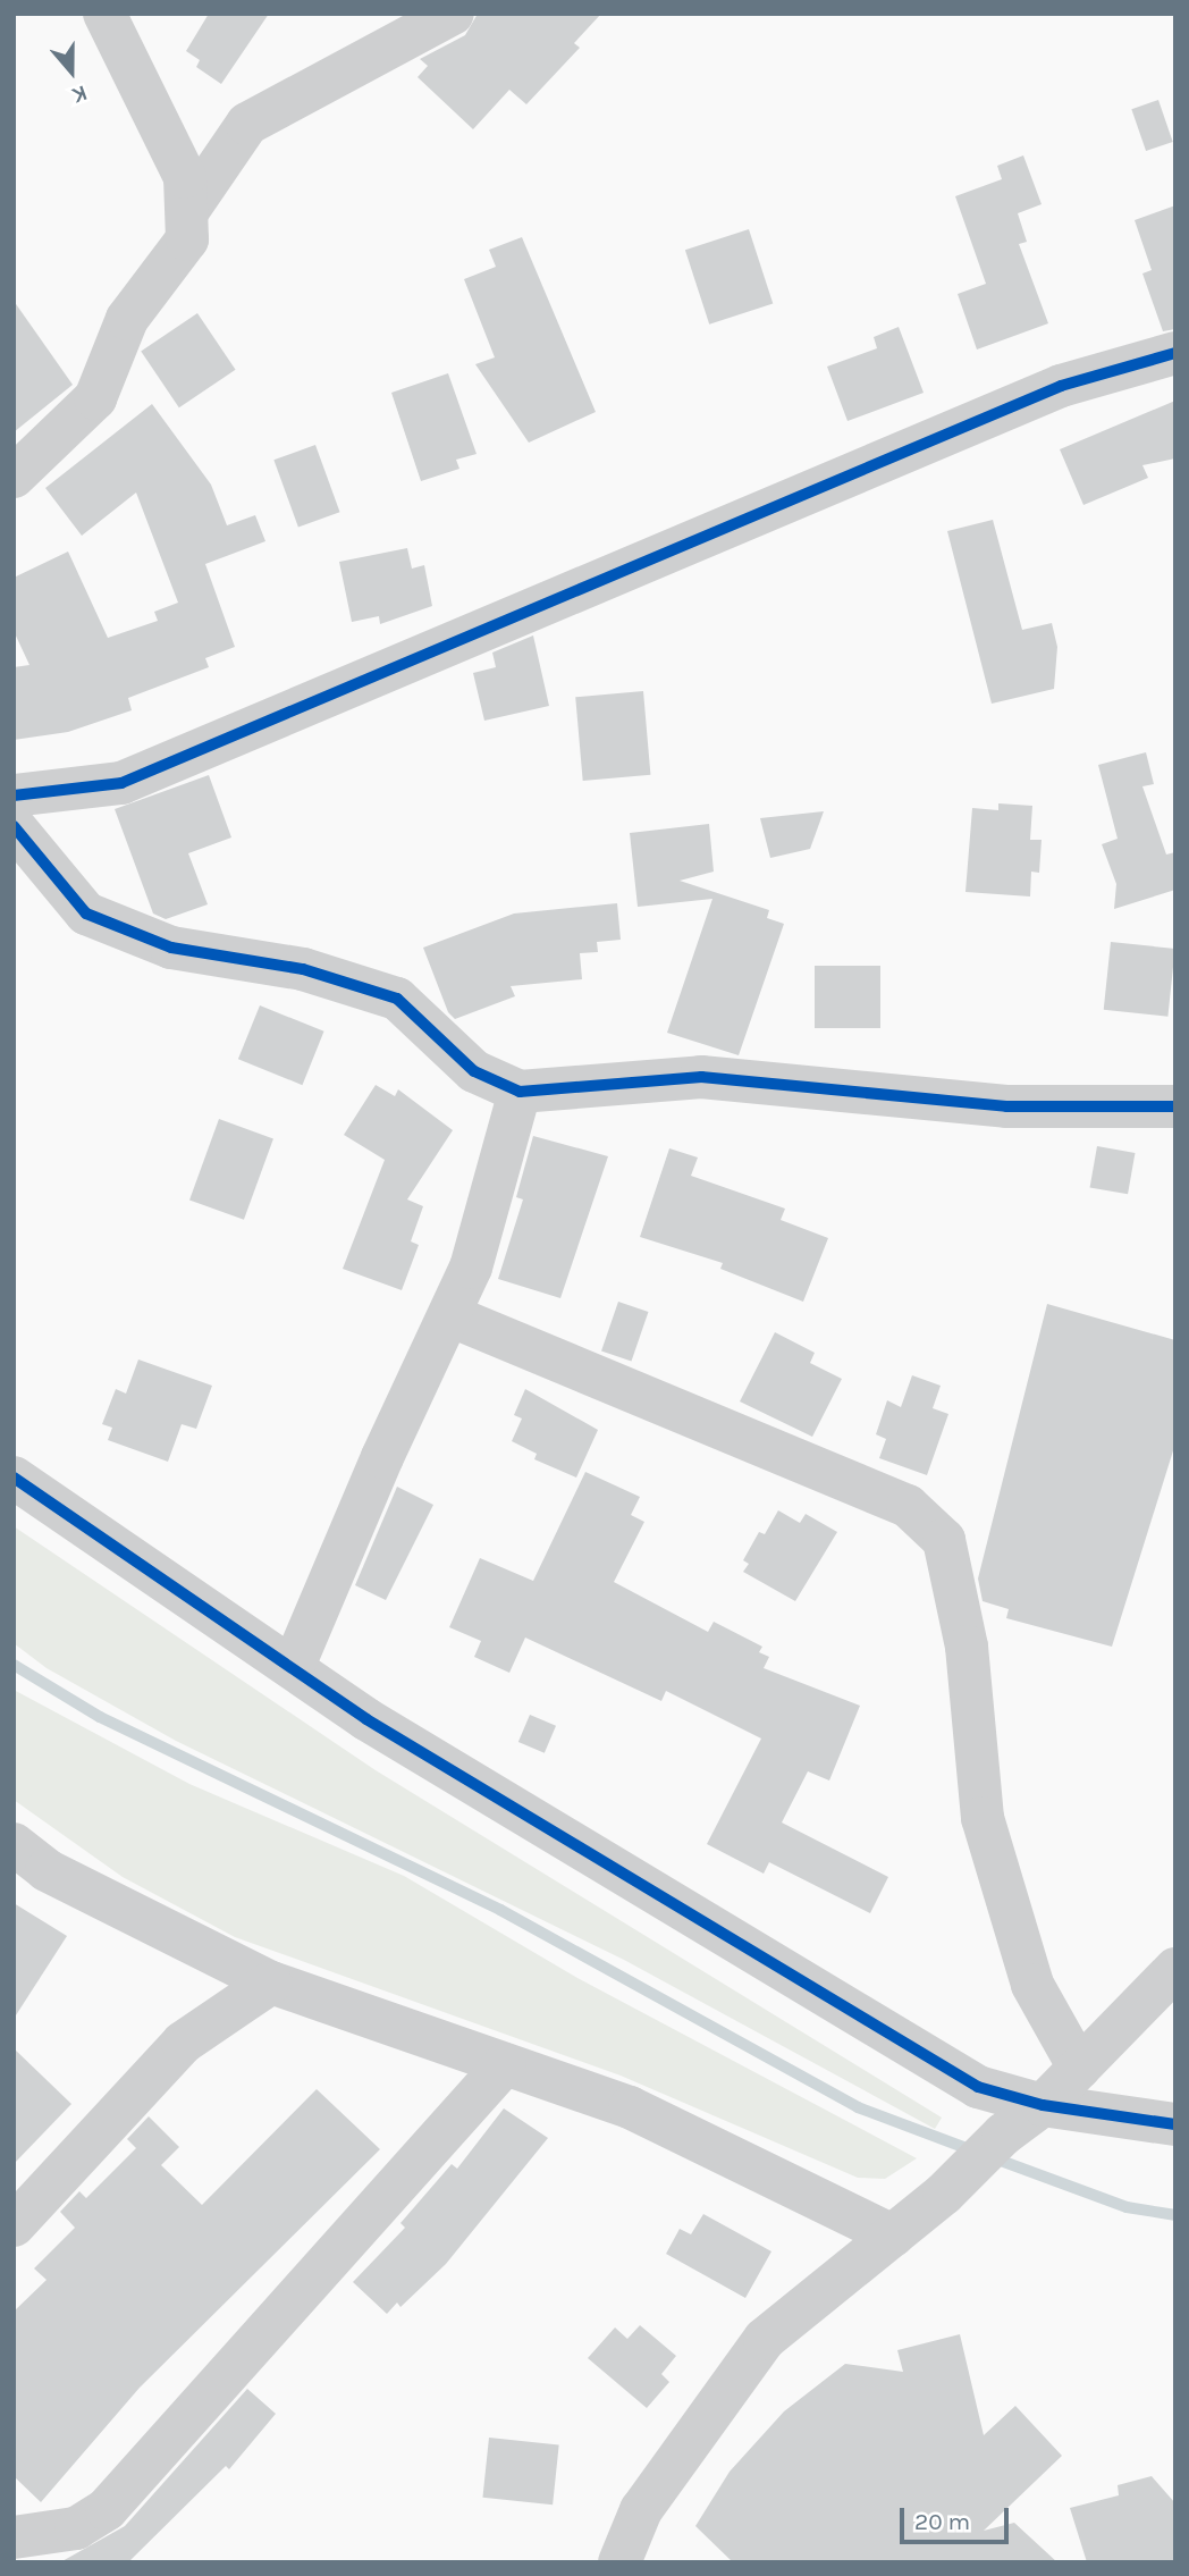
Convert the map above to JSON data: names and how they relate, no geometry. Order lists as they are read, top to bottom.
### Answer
{
  "scale_bar": "20 m",
  "north": "bottom"
}
